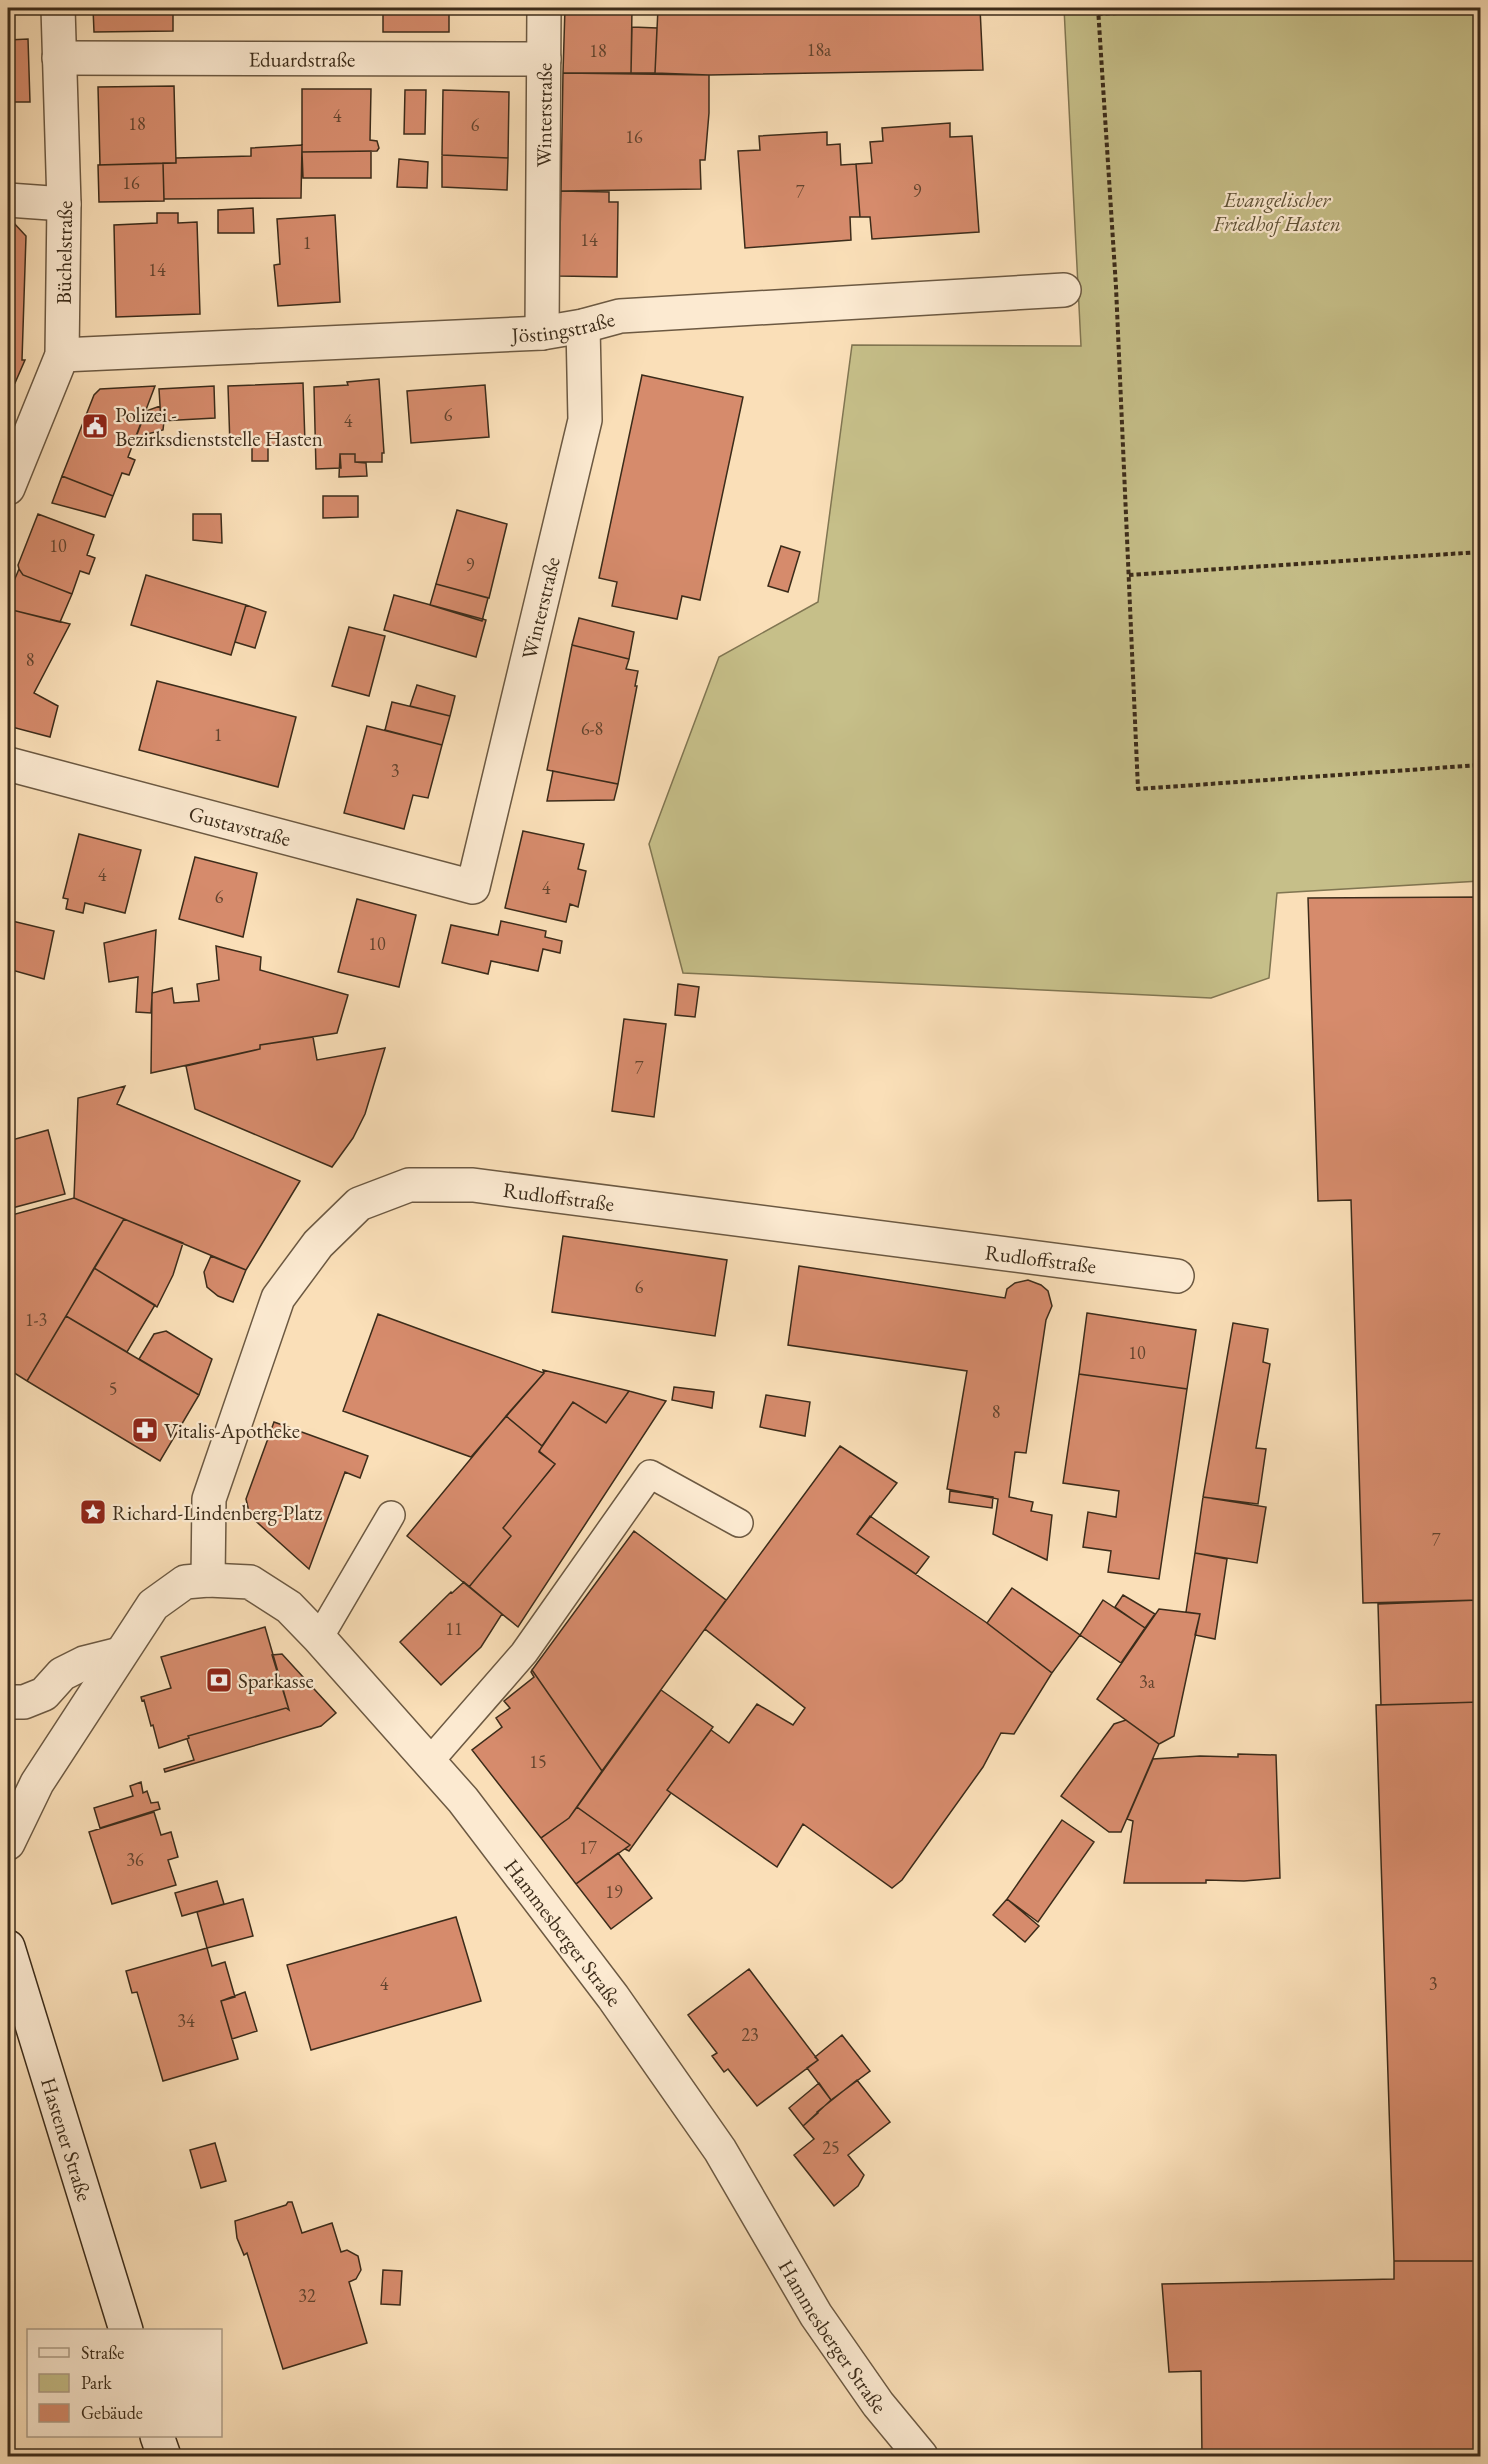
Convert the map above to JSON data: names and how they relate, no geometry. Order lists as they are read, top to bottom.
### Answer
{
  "streets": {
    "street": [
      "Eduardstraße",
      "Winterstraße",
      "Büchelstraße",
      "Jöstingstraße",
      "Gustavstraße",
      "Rudloffstraße",
      "Hammesberger Straße",
      "Hastener Straße"
    ]
  },
  "crossings": [
    ["Eduardstraße", "Winterstraße"],
    ["Eduardstraße", "Büchelstraße"],
    ["Winterstraße", "Jöstingstraße"],
    ["Winterstraße", "Gustavstraße"],
    ["Büchelstraße", "Jöstingstraße"],
    ["Rudloffstraße", "Hammesberger Straße"]
  ],
  "parks": ["Evangelischer Friedhof Hasten"],
  "places": {
    "public building": ["Polizei - Bezirksdienststelle Hasten"],
    "pharmacy": ["Vitalis-Apotheke"],
    "place": ["Richard-Lindenberg-Platz"],
    "bank": ["Sparkasse"]
  },
  "house_numbers": [
    "18a",
    "18",
    "4",
    "18",
    "6",
    "16",
    "16",
    "9",
    "7",
    "14",
    "1",
    "14",
    "6",
    "4",
    "10",
    "9",
    "8",
    "6-8",
    "1",
    "3",
    "4",
    "4",
    "6",
    "10",
    "7",
    "6",
    "1-3",
    "10",
    "5",
    "8",
    "7",
    "11",
    "3a",
    "15",
    "17",
    "36",
    "19",
    "4",
    "3",
    "34",
    "23",
    "25",
    "32"
  ],
  "legend": ["Straße", "Park", "Gebäude"]
}
